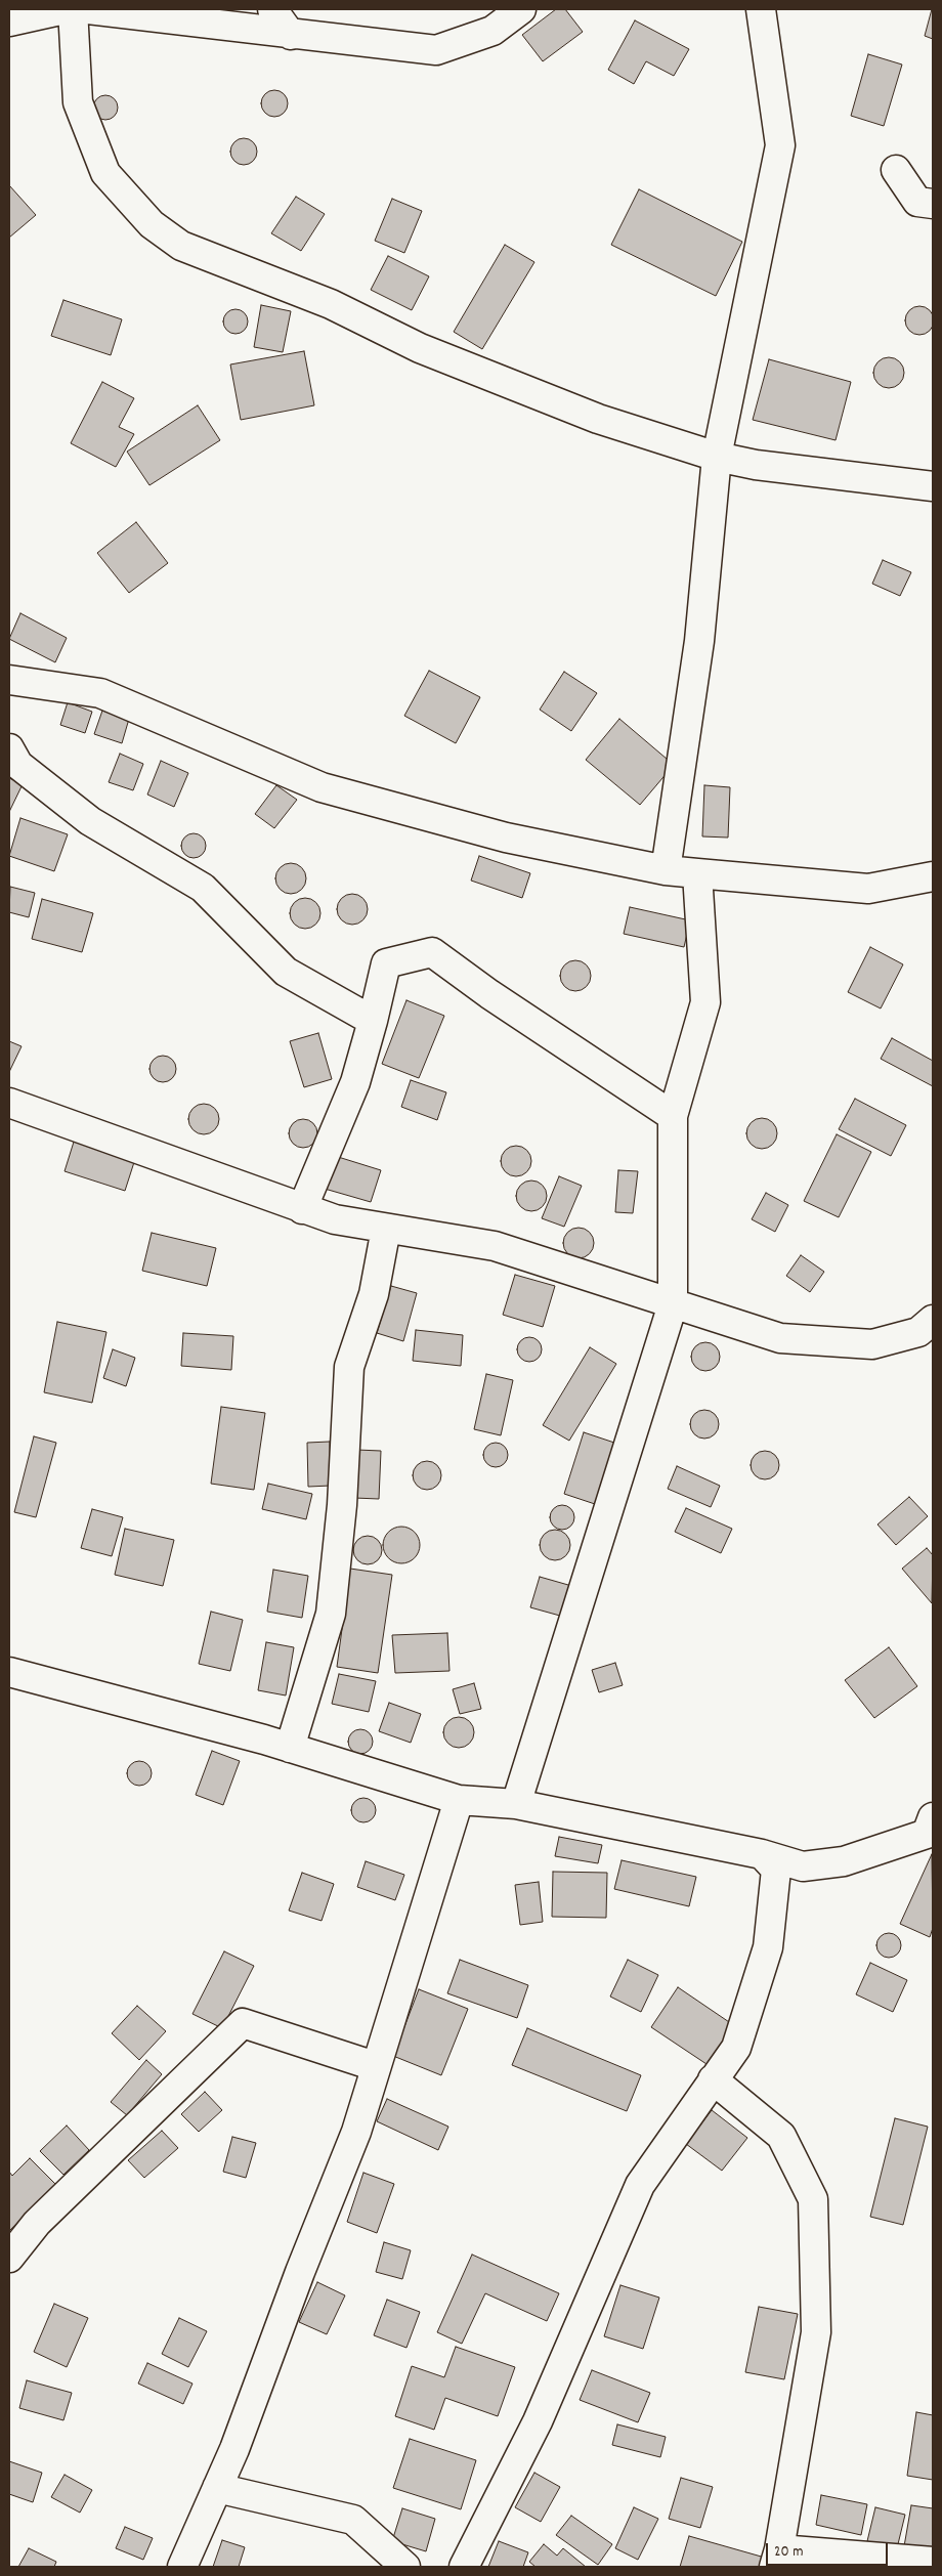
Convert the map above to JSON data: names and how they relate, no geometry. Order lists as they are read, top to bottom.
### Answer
{
  "scale_bar": "20 m"
}
